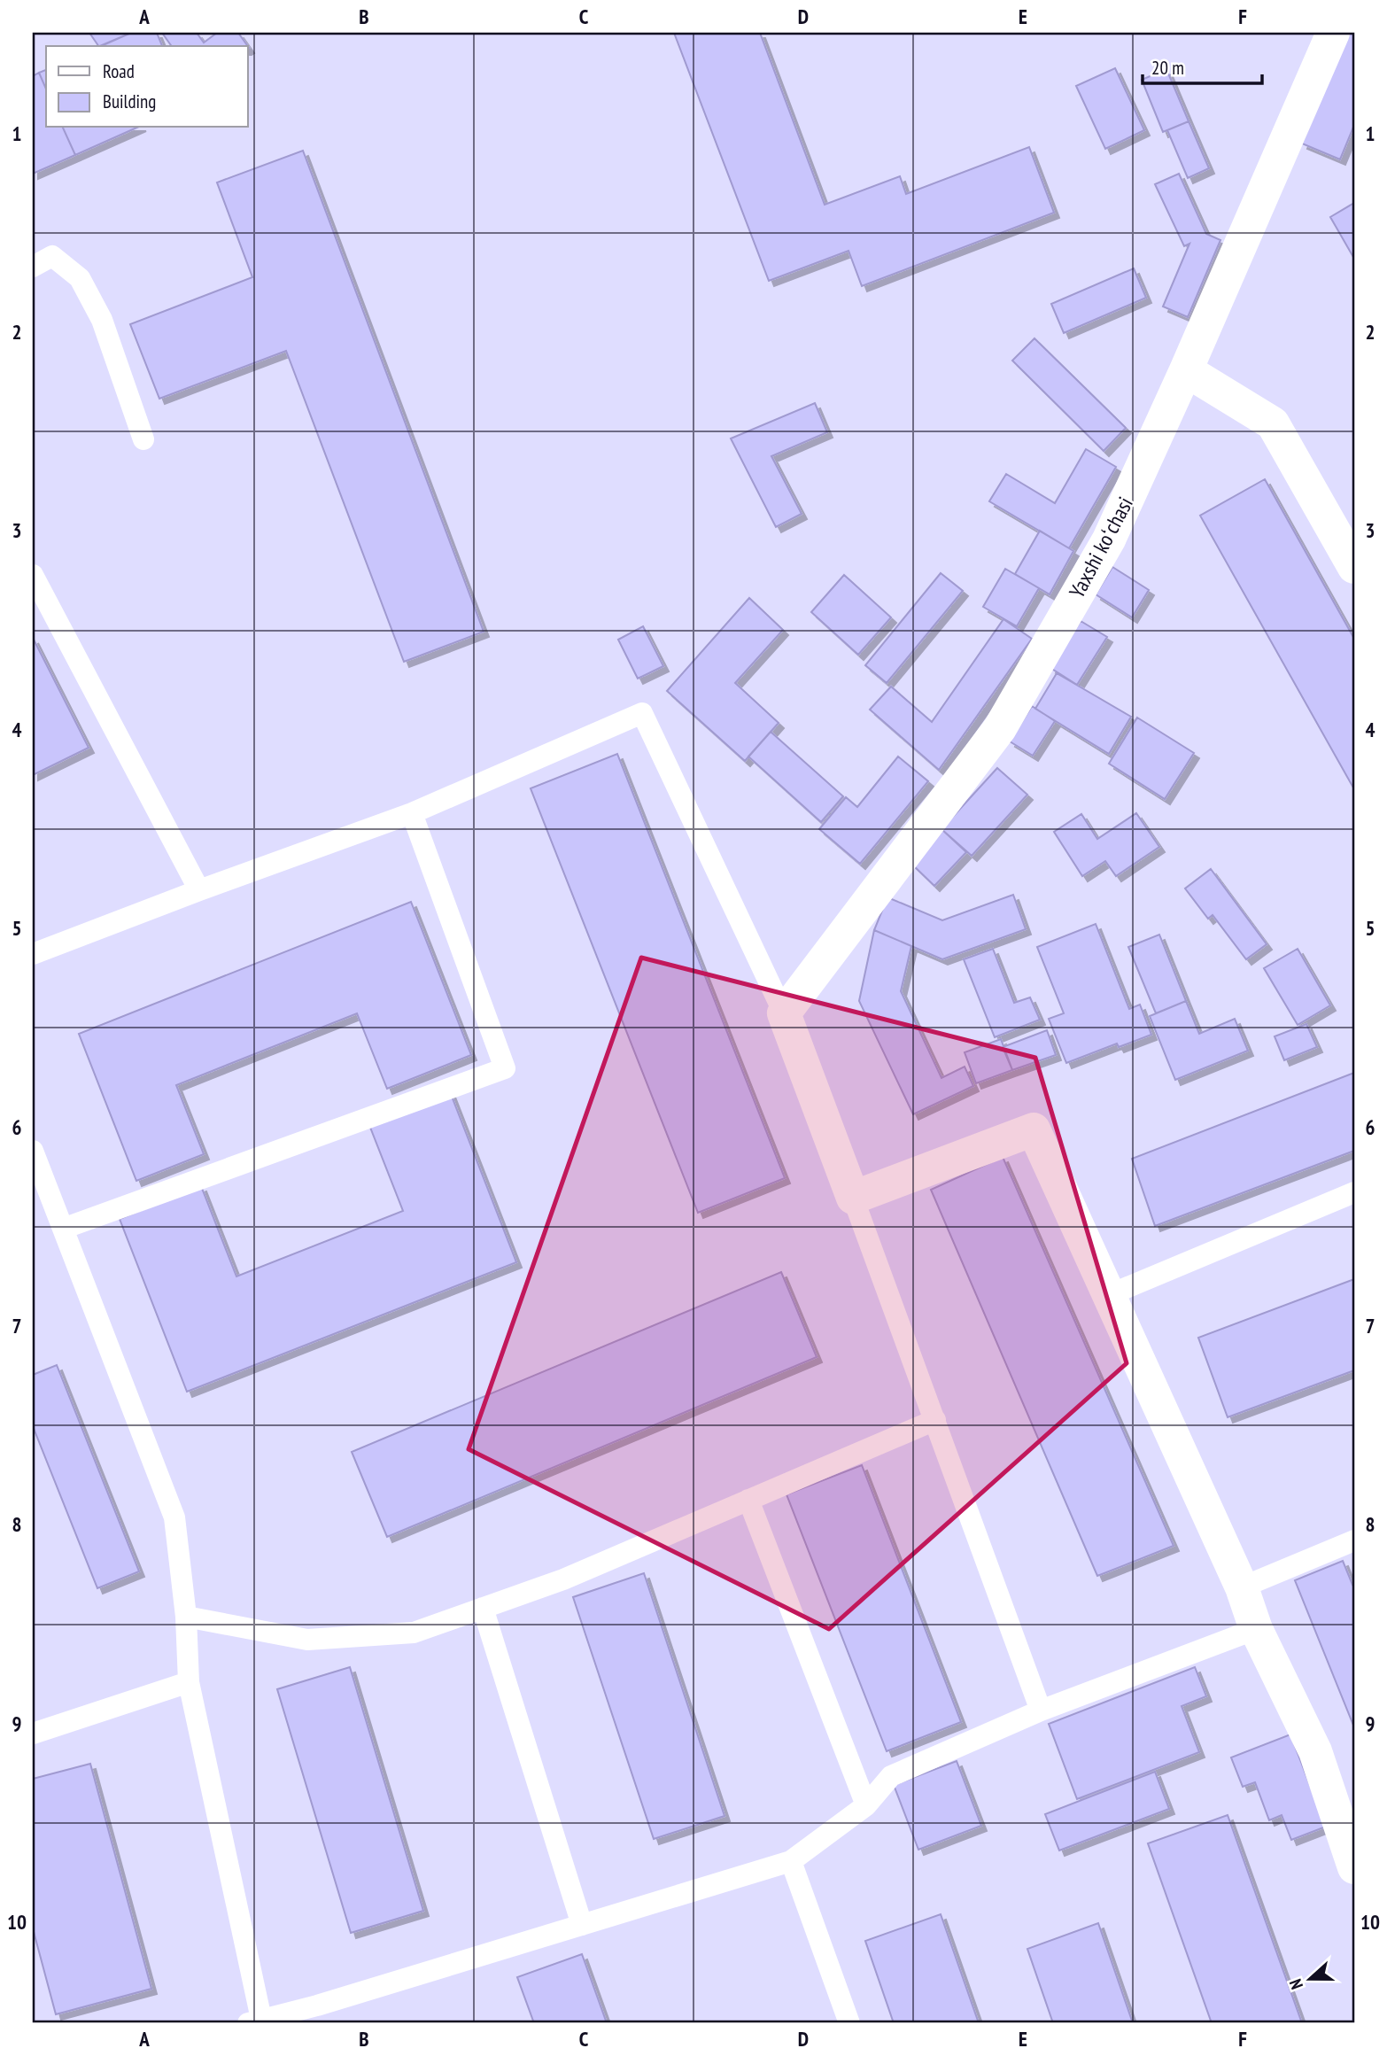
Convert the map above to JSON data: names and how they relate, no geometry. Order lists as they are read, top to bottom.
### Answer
{
  "streets": {
    "street": ["Yaxshi koʻchasi"]
  },
  "legend": ["Road", "Building"],
  "scale_bar": "20 m",
  "north": "left",
  "grid": {
    "columns": [
      "A",
      "B",
      "C",
      "D",
      "E",
      "F"
    ],
    "rows": [
      "1",
      "2",
      "3",
      "4",
      "5",
      "6",
      "7",
      "8",
      "9",
      "10"
    ]
  }
}
